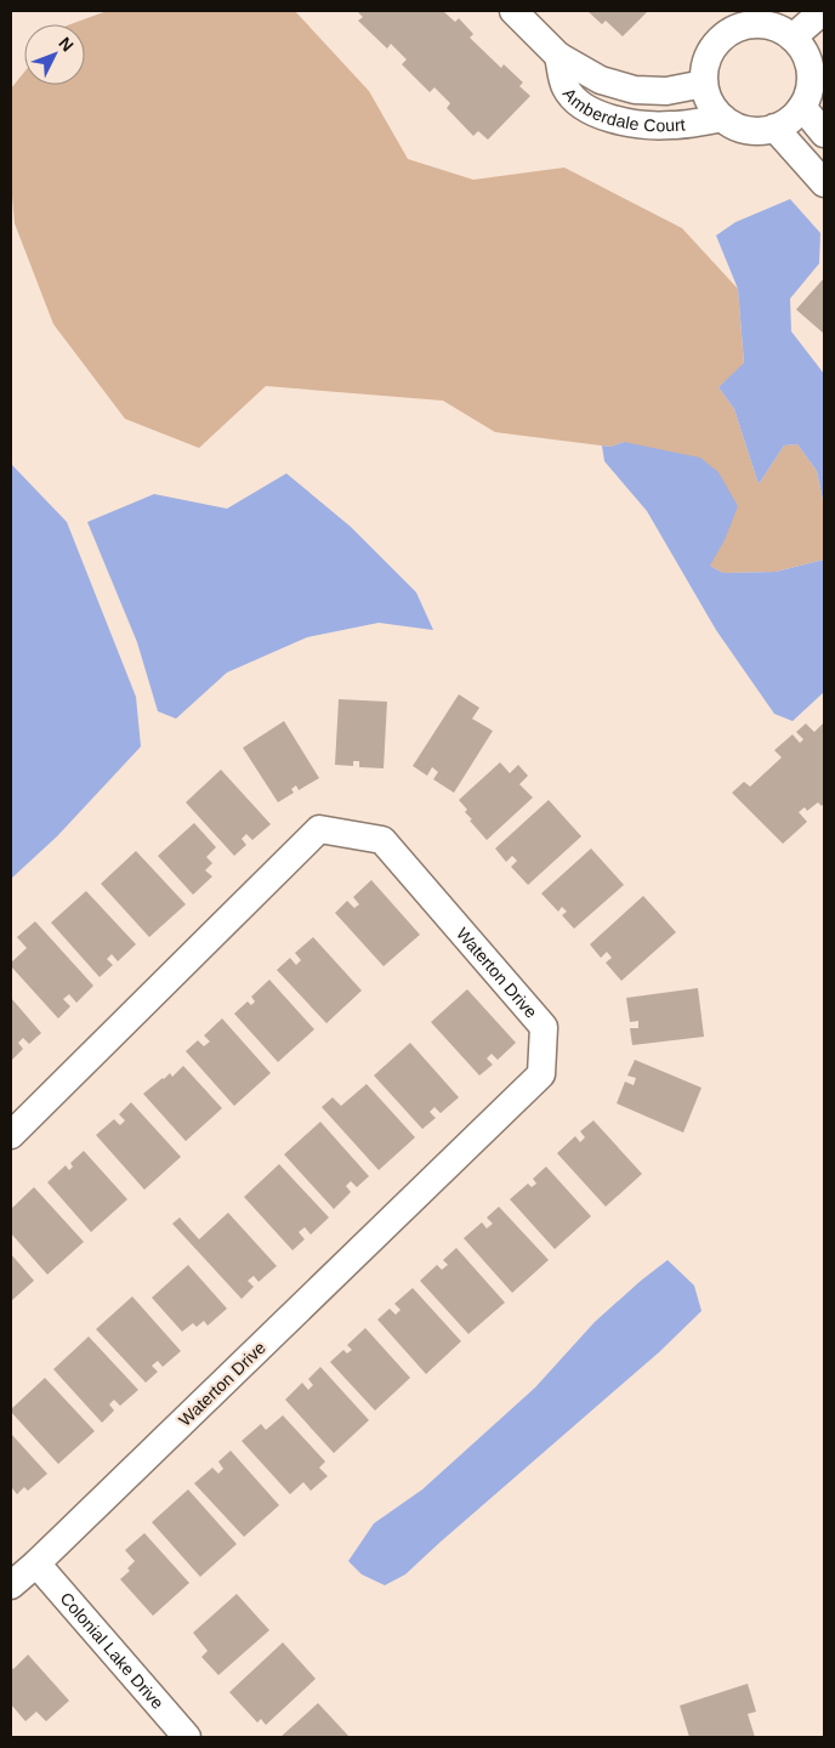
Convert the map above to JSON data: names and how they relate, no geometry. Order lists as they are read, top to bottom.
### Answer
{
  "streets": {
    "street": ["Amberdale Court", "Waterton Drive", "Colonial Lake Drive"]
  },
  "crossings": [
    ["Waterton Drive", "Colonial Lake Drive"]
  ],
  "north": "top right"
}
